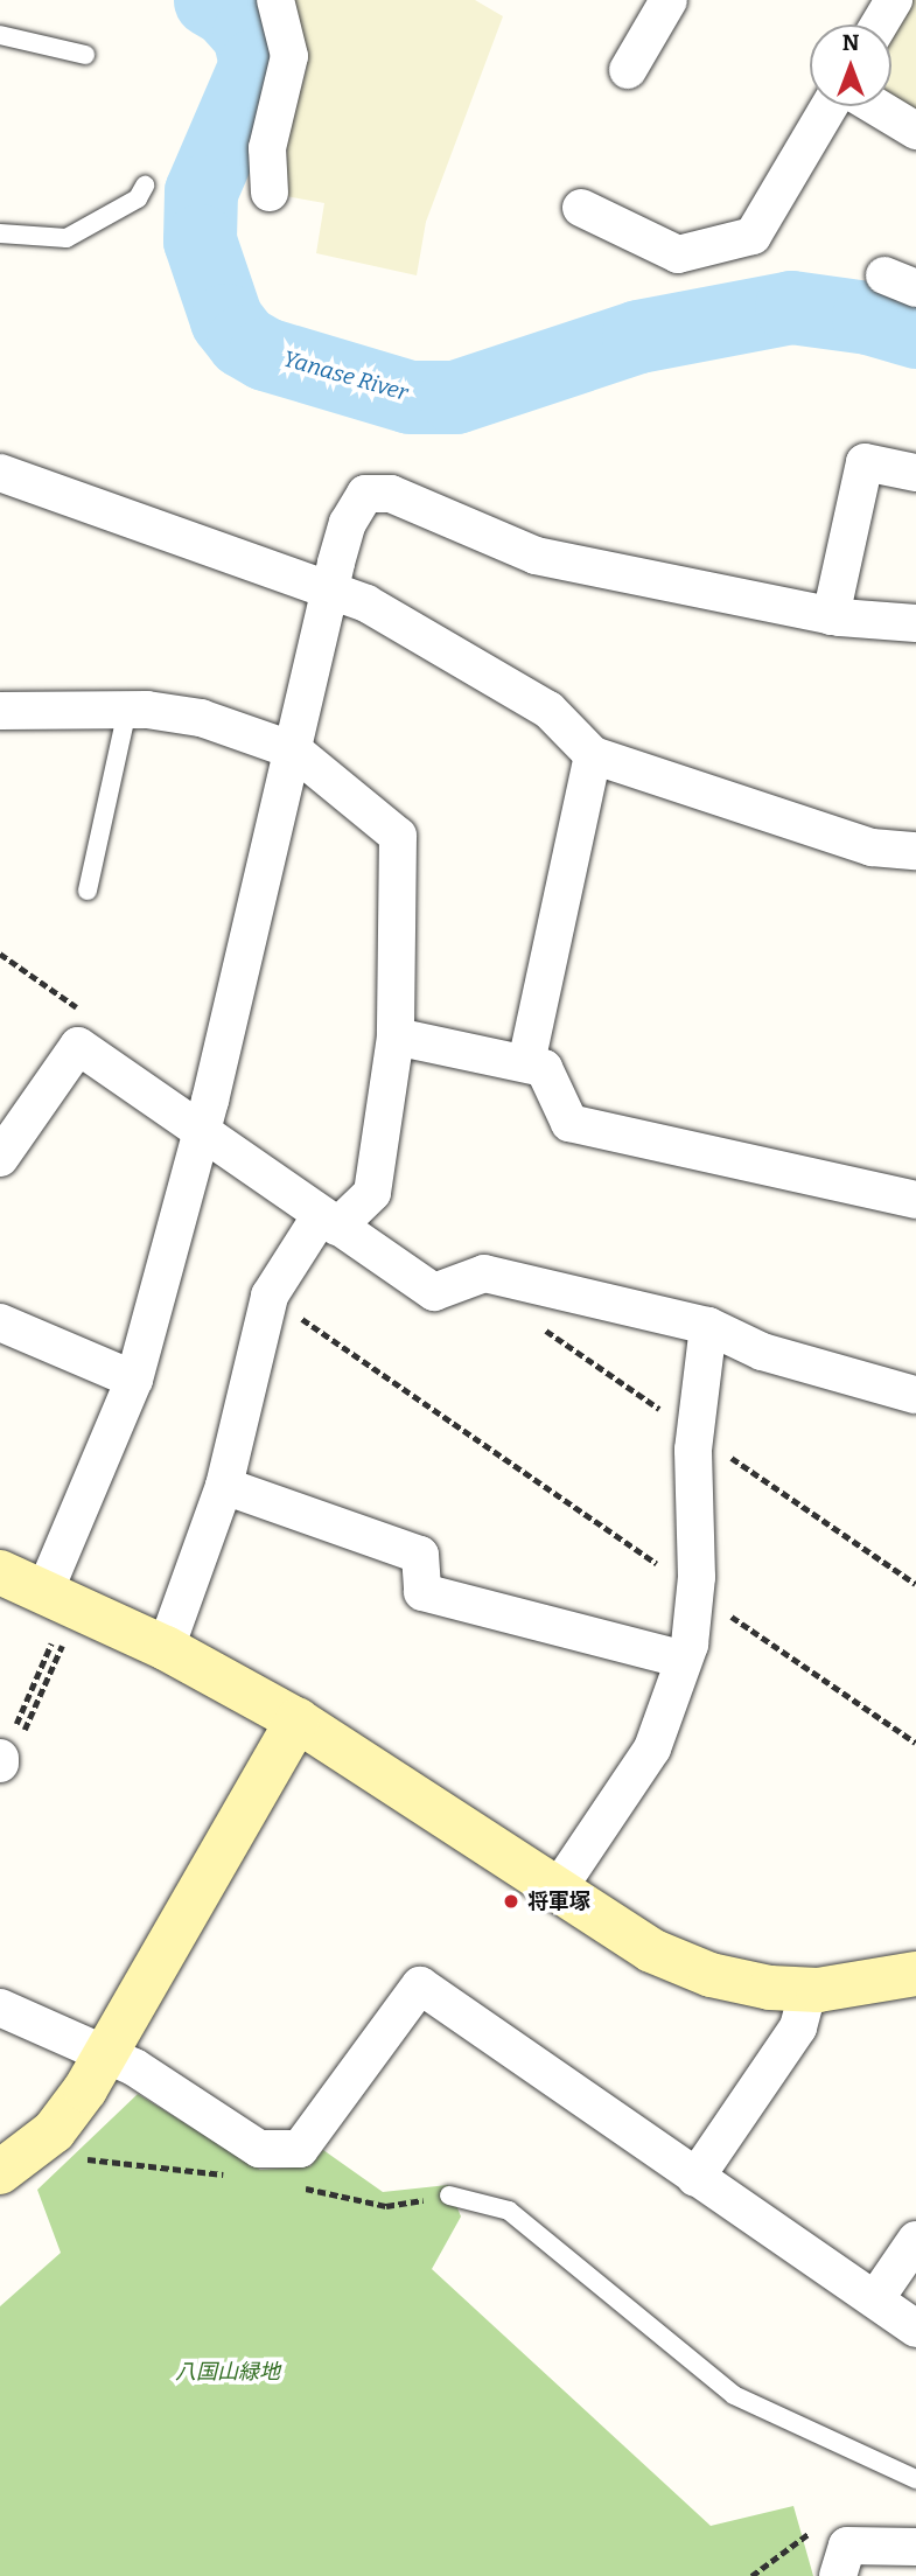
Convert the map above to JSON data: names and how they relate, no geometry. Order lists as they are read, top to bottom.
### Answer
{
  "water": ["Yanase River"],
  "parks": ["八国山緑地"],
  "places": ["将軍塚"],
  "north": "top"
}
